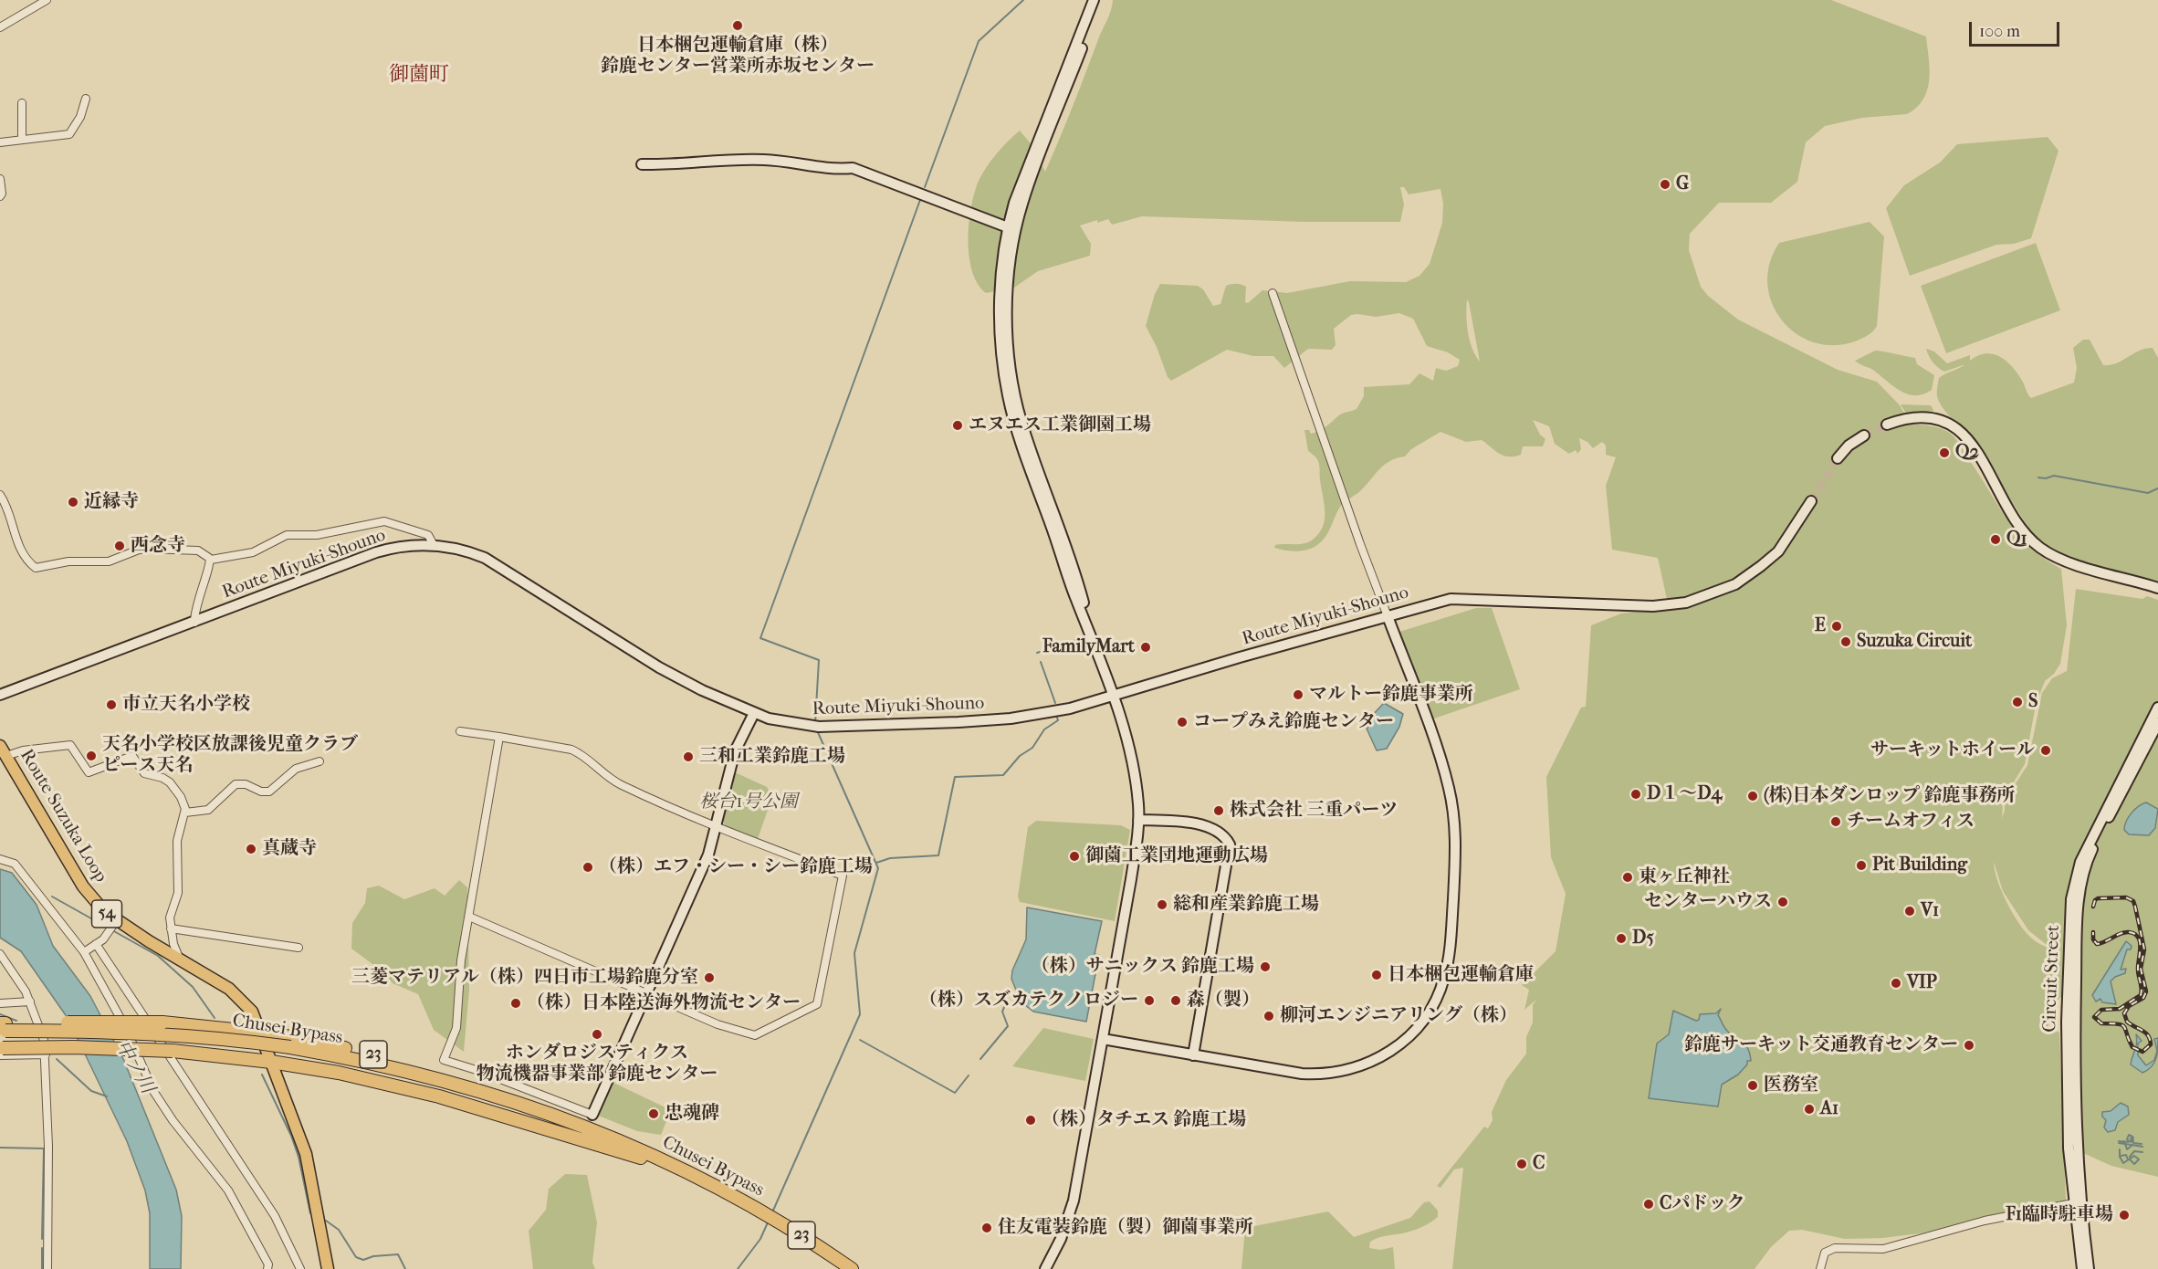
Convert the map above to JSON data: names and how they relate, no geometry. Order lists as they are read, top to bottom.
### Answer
{
  "streets": {
    "highway": ["Chusei Bypass", "23"],
    "main road": ["Route Suzuka Loop", "54"],
    "street": ["Route Miyuki-Shouno", "Circuit Street"]
  },
  "crossings": [
    ["Route Suzuka Loop", "23"],
    ["Chusei Bypass", "23"]
  ],
  "districts": ["御薗町"],
  "water": ["中ノ川"],
  "parks": ["桜台1号公園"],
  "places": [
    "日本梱包運輸倉庫（株） 鈴鹿センター営業所赤坂センター",
    "G",
    "エヌエス工業御園工場",
    "Q2",
    "近縁寺",
    "Q1",
    "西念寺",
    "E",
    "Suzuka Circuit",
    "FamilyMart",
    "マルトー鈴鹿事業所",
    "S",
    "市立天名小学校",
    "コープみえ鈴鹿センター",
    "サーキットホイール",
    "天名小学校区放課後児童クラブ ピース天名",
    "三和工業鈴鹿工場",
    "D１～D4",
    "(株)日本ダンロップ 鈴鹿事務所",
    "株式会社 三重パーツ",
    "チームオフィス",
    "真蔵寺",
    "御薗工業団地運動広場",
    "Pit Building",
    "（株）エフ・シー・シー鈴鹿工場",
    "東ヶ丘神社",
    "センターハウス",
    "総和産業鈴鹿工場",
    "V1",
    "D5",
    "（株）サニックス 鈴鹿工場",
    "日本梱包運輸倉庫",
    "三菱マテリアル（株）四日市工場鈴鹿分室",
    "VIP",
    "（株）スズカテクノロジー",
    "森（製）",
    "（株）日本陸送海外物流センター",
    "柳河エンジニアリング（株）",
    "ホンダロジスティクス 物流機器事業部 鈴鹿センター",
    "鈴鹿サーキット交通教育センター",
    "医務室",
    "A1",
    "忠魂碑",
    "（株）タチエス 鈴鹿工場",
    "C",
    "Cパドック",
    "F1臨時駐車場",
    "住友電装鈴鹿（製）御薗事業所"
  ],
  "scale_bar": "100 m"
}
